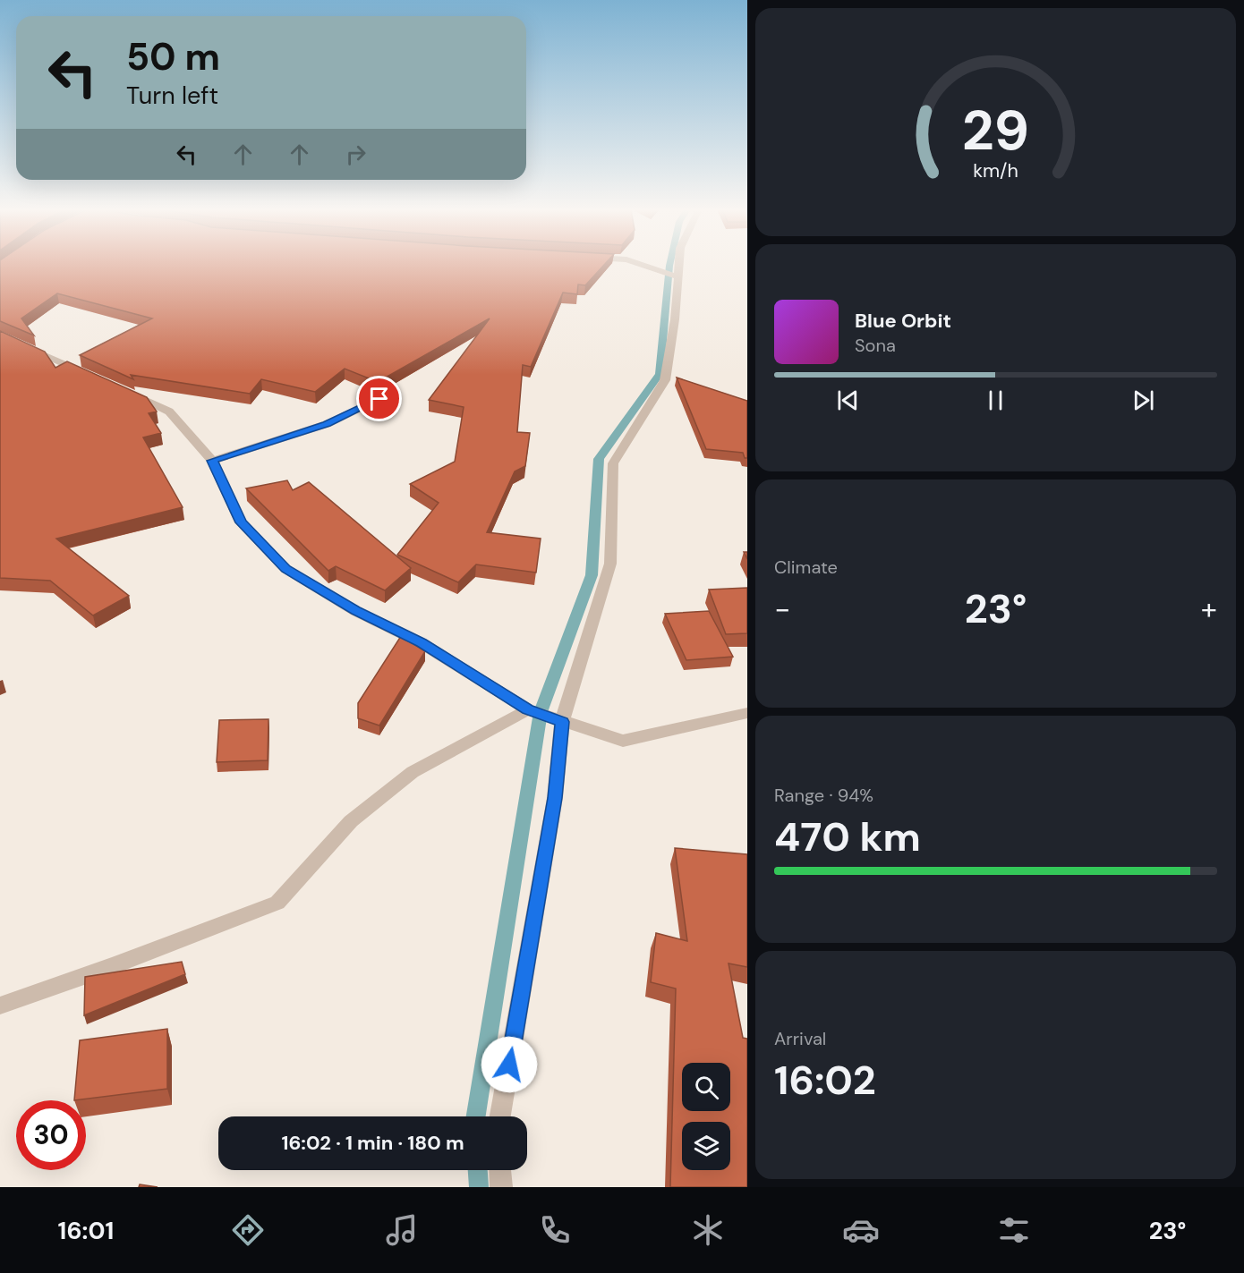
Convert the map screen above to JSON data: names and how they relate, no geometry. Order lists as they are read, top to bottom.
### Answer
{
  "page": {
    "turn": ["50 m", "Turn left"],
    "song": ["Blue Orbit", "Sona"],
    "tile": [
      "Climate",
      ["Range · 94%", "470 km"],
      ["Arrival", "16:02"]
    ],
    "heat": ["−", "23°", "+"],
    "limit": "30",
    "trip": "16:02 · 1 min · 180 m",
    "tabs": ["16:01", "23°"],
    "gauge": ["29", "km/h"]
  }
}
